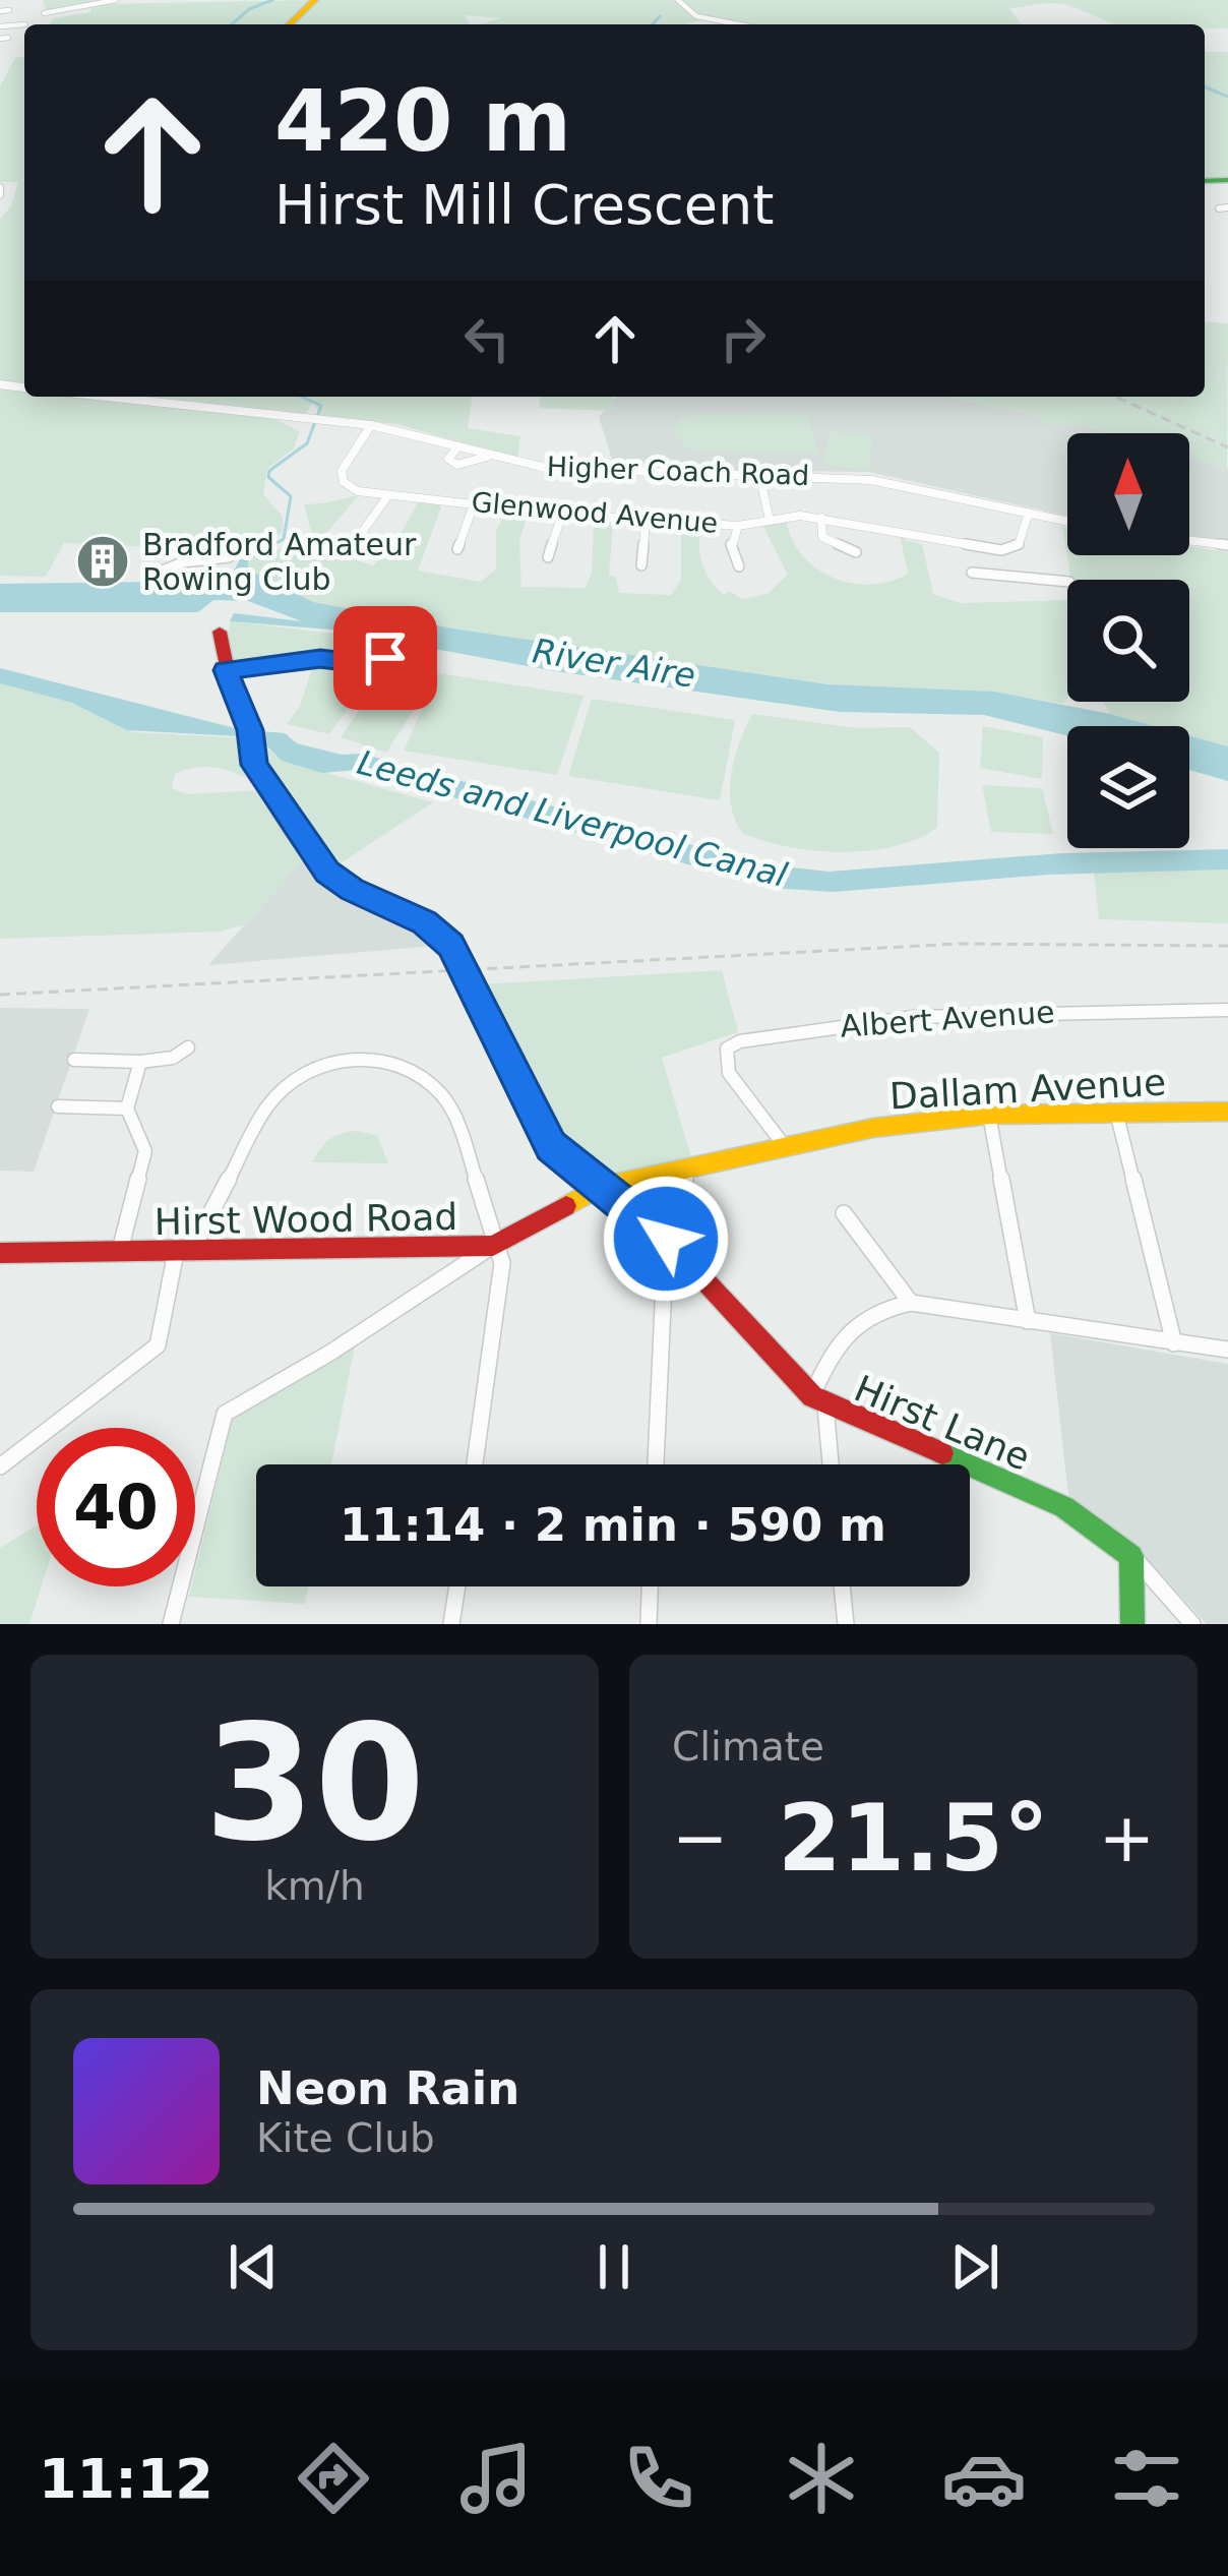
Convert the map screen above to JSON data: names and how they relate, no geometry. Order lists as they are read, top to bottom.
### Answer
{
  "streets": {
    "street": [
      "Higher Coach Road",
      "Glenwood Avenue",
      "Albert Avenue",
      "Dallam Avenue",
      "Hirst Wood Road",
      "Hirst Lane"
    ]
  },
  "crossings": [
    ["Higher Coach Road", "Glenwood Avenue"],
    ["Albert Avenue", "Dallam Avenue"],
    ["Dallam Avenue", "Hirst Wood Road"],
    ["Dallam Avenue", "Hirst Lane"],
    ["Hirst Wood Road", "Hirst Lane"]
  ],
  "water": ["River Aire", "Leeds and Liverpool Canal"],
  "places": {
    "building": ["Bradford Amateur Rowing Club"]
  },
  "north": "top",
  "page": {
    "turn": ["420 m", "Hirst Mill Crescent"],
    "limit": "40",
    "trip": "11:14 · 2 min · 590 m",
    "tile": [
      ["30", "km/h"],
      "Climate"
    ],
    "heat": ["−", "21.5°", "+"],
    "song": ["Neon Rain", "Kite Club"],
    "tabs": "11:12"
  }
}
